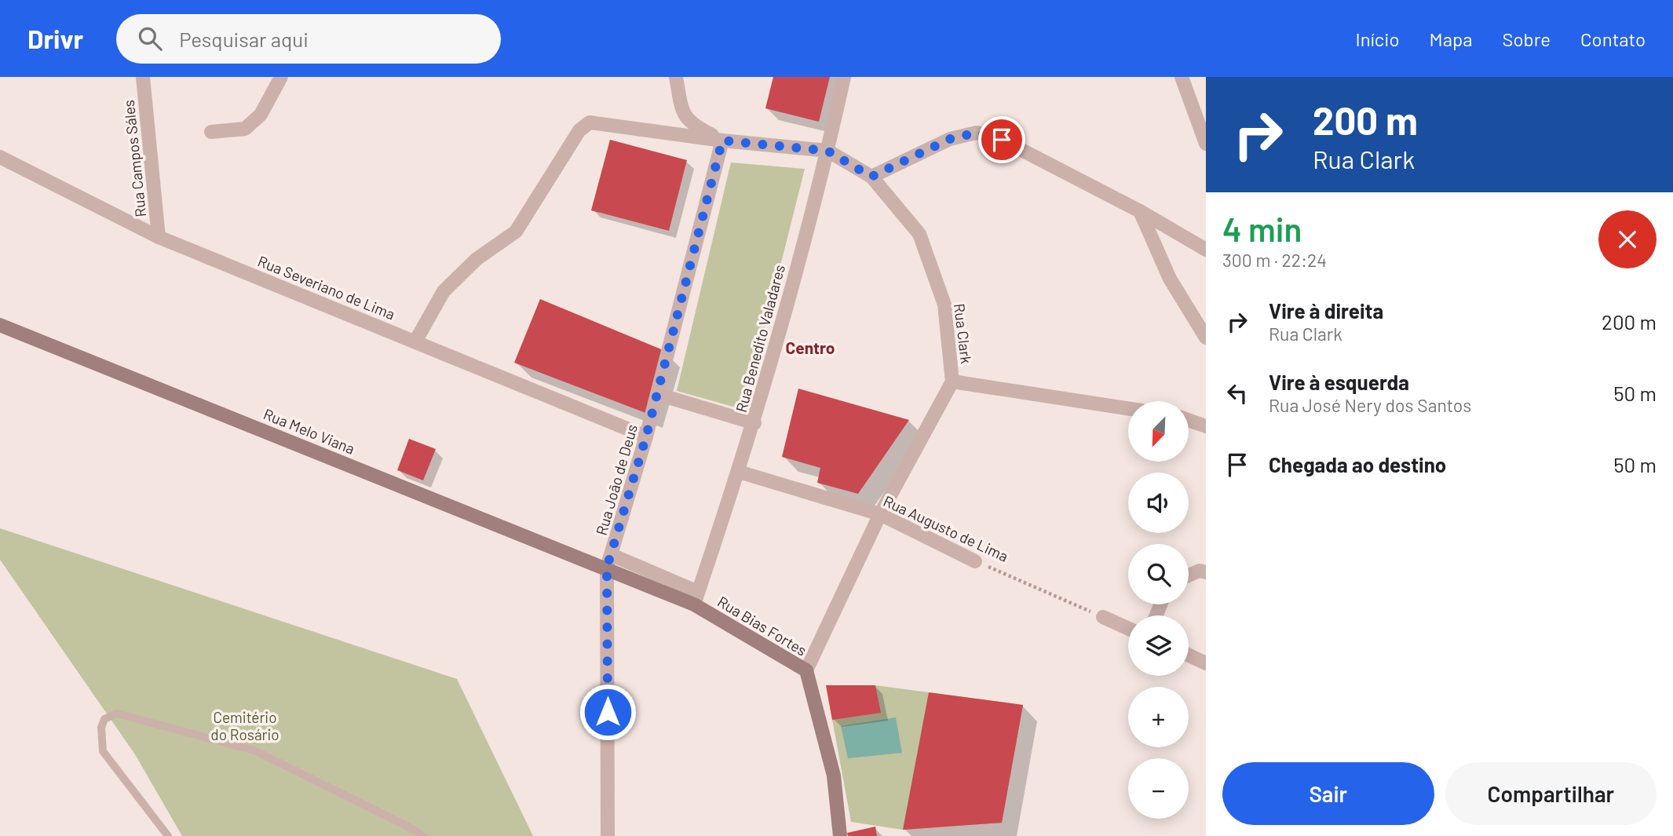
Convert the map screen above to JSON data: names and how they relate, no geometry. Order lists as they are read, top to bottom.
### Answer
{
  "streets": {
    "street": [
      "Rua Campos Sáles",
      "Rua Severiano de Lima",
      "Rua Clark",
      "Rua Benedito Valadares",
      "Rua Melo Viana",
      "Rua João de Deus",
      "Rua Augusto de Lima",
      "Rua Bias Fortes"
    ]
  },
  "crossings": [
    ["Rua Campos Sáles", "Rua Severiano de Lima"],
    ["Rua Severiano de Lima", "Rua Clark"],
    ["Rua Severiano de Lima", "Rua João de Deus"],
    ["Rua Clark", "Rua Benedito Valadares"],
    ["Rua Clark", "Rua João de Deus"],
    ["Rua Clark", "Rua Augusto de Lima"],
    ["Rua Clark", "Rua Bias Fortes"],
    ["Rua Benedito Valadares", "Rua Augusto de Lima"],
    ["Rua Benedito Valadares", "Rua Bias Fortes"],
    ["Rua Melo Viana", "Rua João de Deus"],
    ["Rua Melo Viana", "Rua Bias Fortes"],
    ["Rua João de Deus", "Rua Bias Fortes"]
  ],
  "districts": ["Centro"],
  "parks": ["Cemitério do Rosário"],
  "north": "bottom left",
  "page": {
    "header": "Drivr",
    "search": "Pesquisar aqui",
    "nav": [
      "Início",
      "Mapa",
      "Sobre",
      "Contato"
    ],
    "turn": ["200 m", "Rua Clark"],
    "heading": ["4 min", "300 m · 22:24"],
    "list": [
      {
        "name": "Vire à direita",
        "note": "Rua Clark",
        "value": "200 m"
      },
      {
        "name": "Vire à esquerda",
        "note": "Rua José Nery dos Santos",
        "value": "50 m"
      },
      {
        "name": "Chegada ao destino",
        "value": "50 m"
      }
    ],
    "map_buttons": ["+", "−"],
    "buttons": ["Sair", "Compartilhar"]
  }
}
